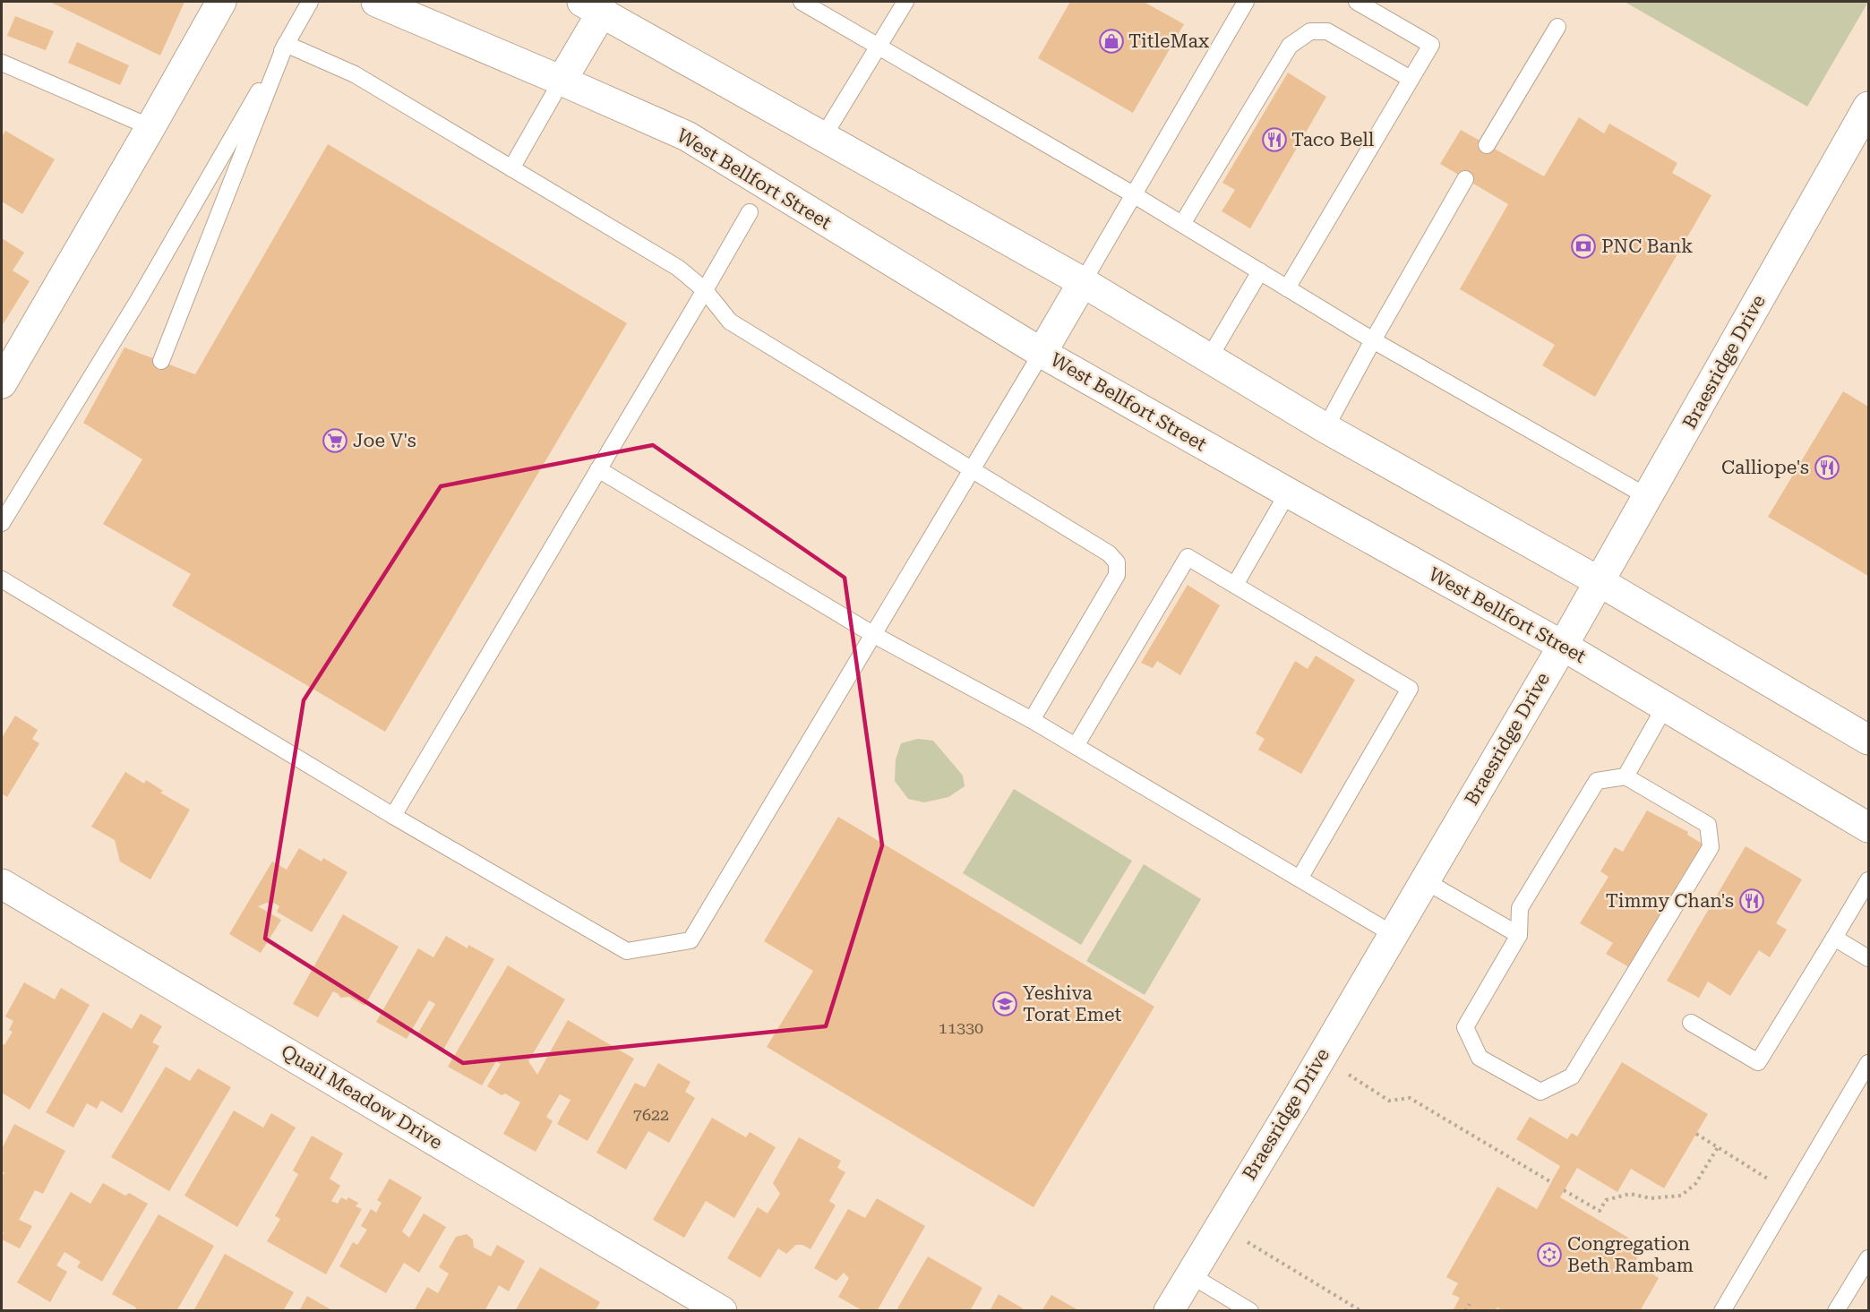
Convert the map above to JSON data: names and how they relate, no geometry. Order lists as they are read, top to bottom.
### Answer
{
  "streets": {
    "main road": ["West Bellfort Street", "Braesridge Drive", "Quail Meadow Drive"]
  },
  "crossings": [
    ["West Bellfort Street", "Braesridge Drive"]
  ],
  "places": {
    "shop": ["TitleMax"],
    "restaurant": ["Taco Bell", "Calliope's", "Timmy Chan's"],
    "bank": ["PNC Bank"],
    "supermarket": ["Joe V's"],
    "school or university": ["Yeshiva Torat Emet"],
    "synagogue": ["Congregation Beth Rambam"]
  },
  "house_numbers": ["11330", "7622"]
}
